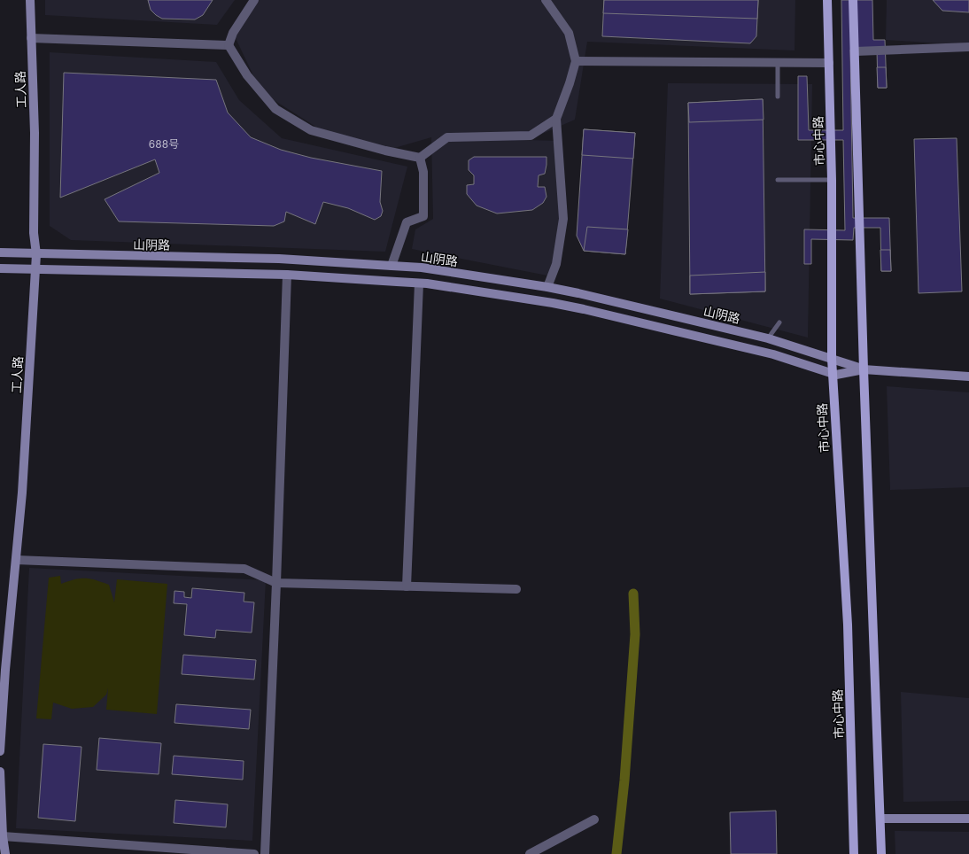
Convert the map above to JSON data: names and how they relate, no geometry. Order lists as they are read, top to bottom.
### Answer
{
  "streets": {
    "main road": ["工人路", "市心中路", "山阴路"]
  },
  "crossings": [
    ["工人路", "山阴路"],
    ["市心中路", "山阴路"]
  ],
  "house_numbers": ["688号"]
}
